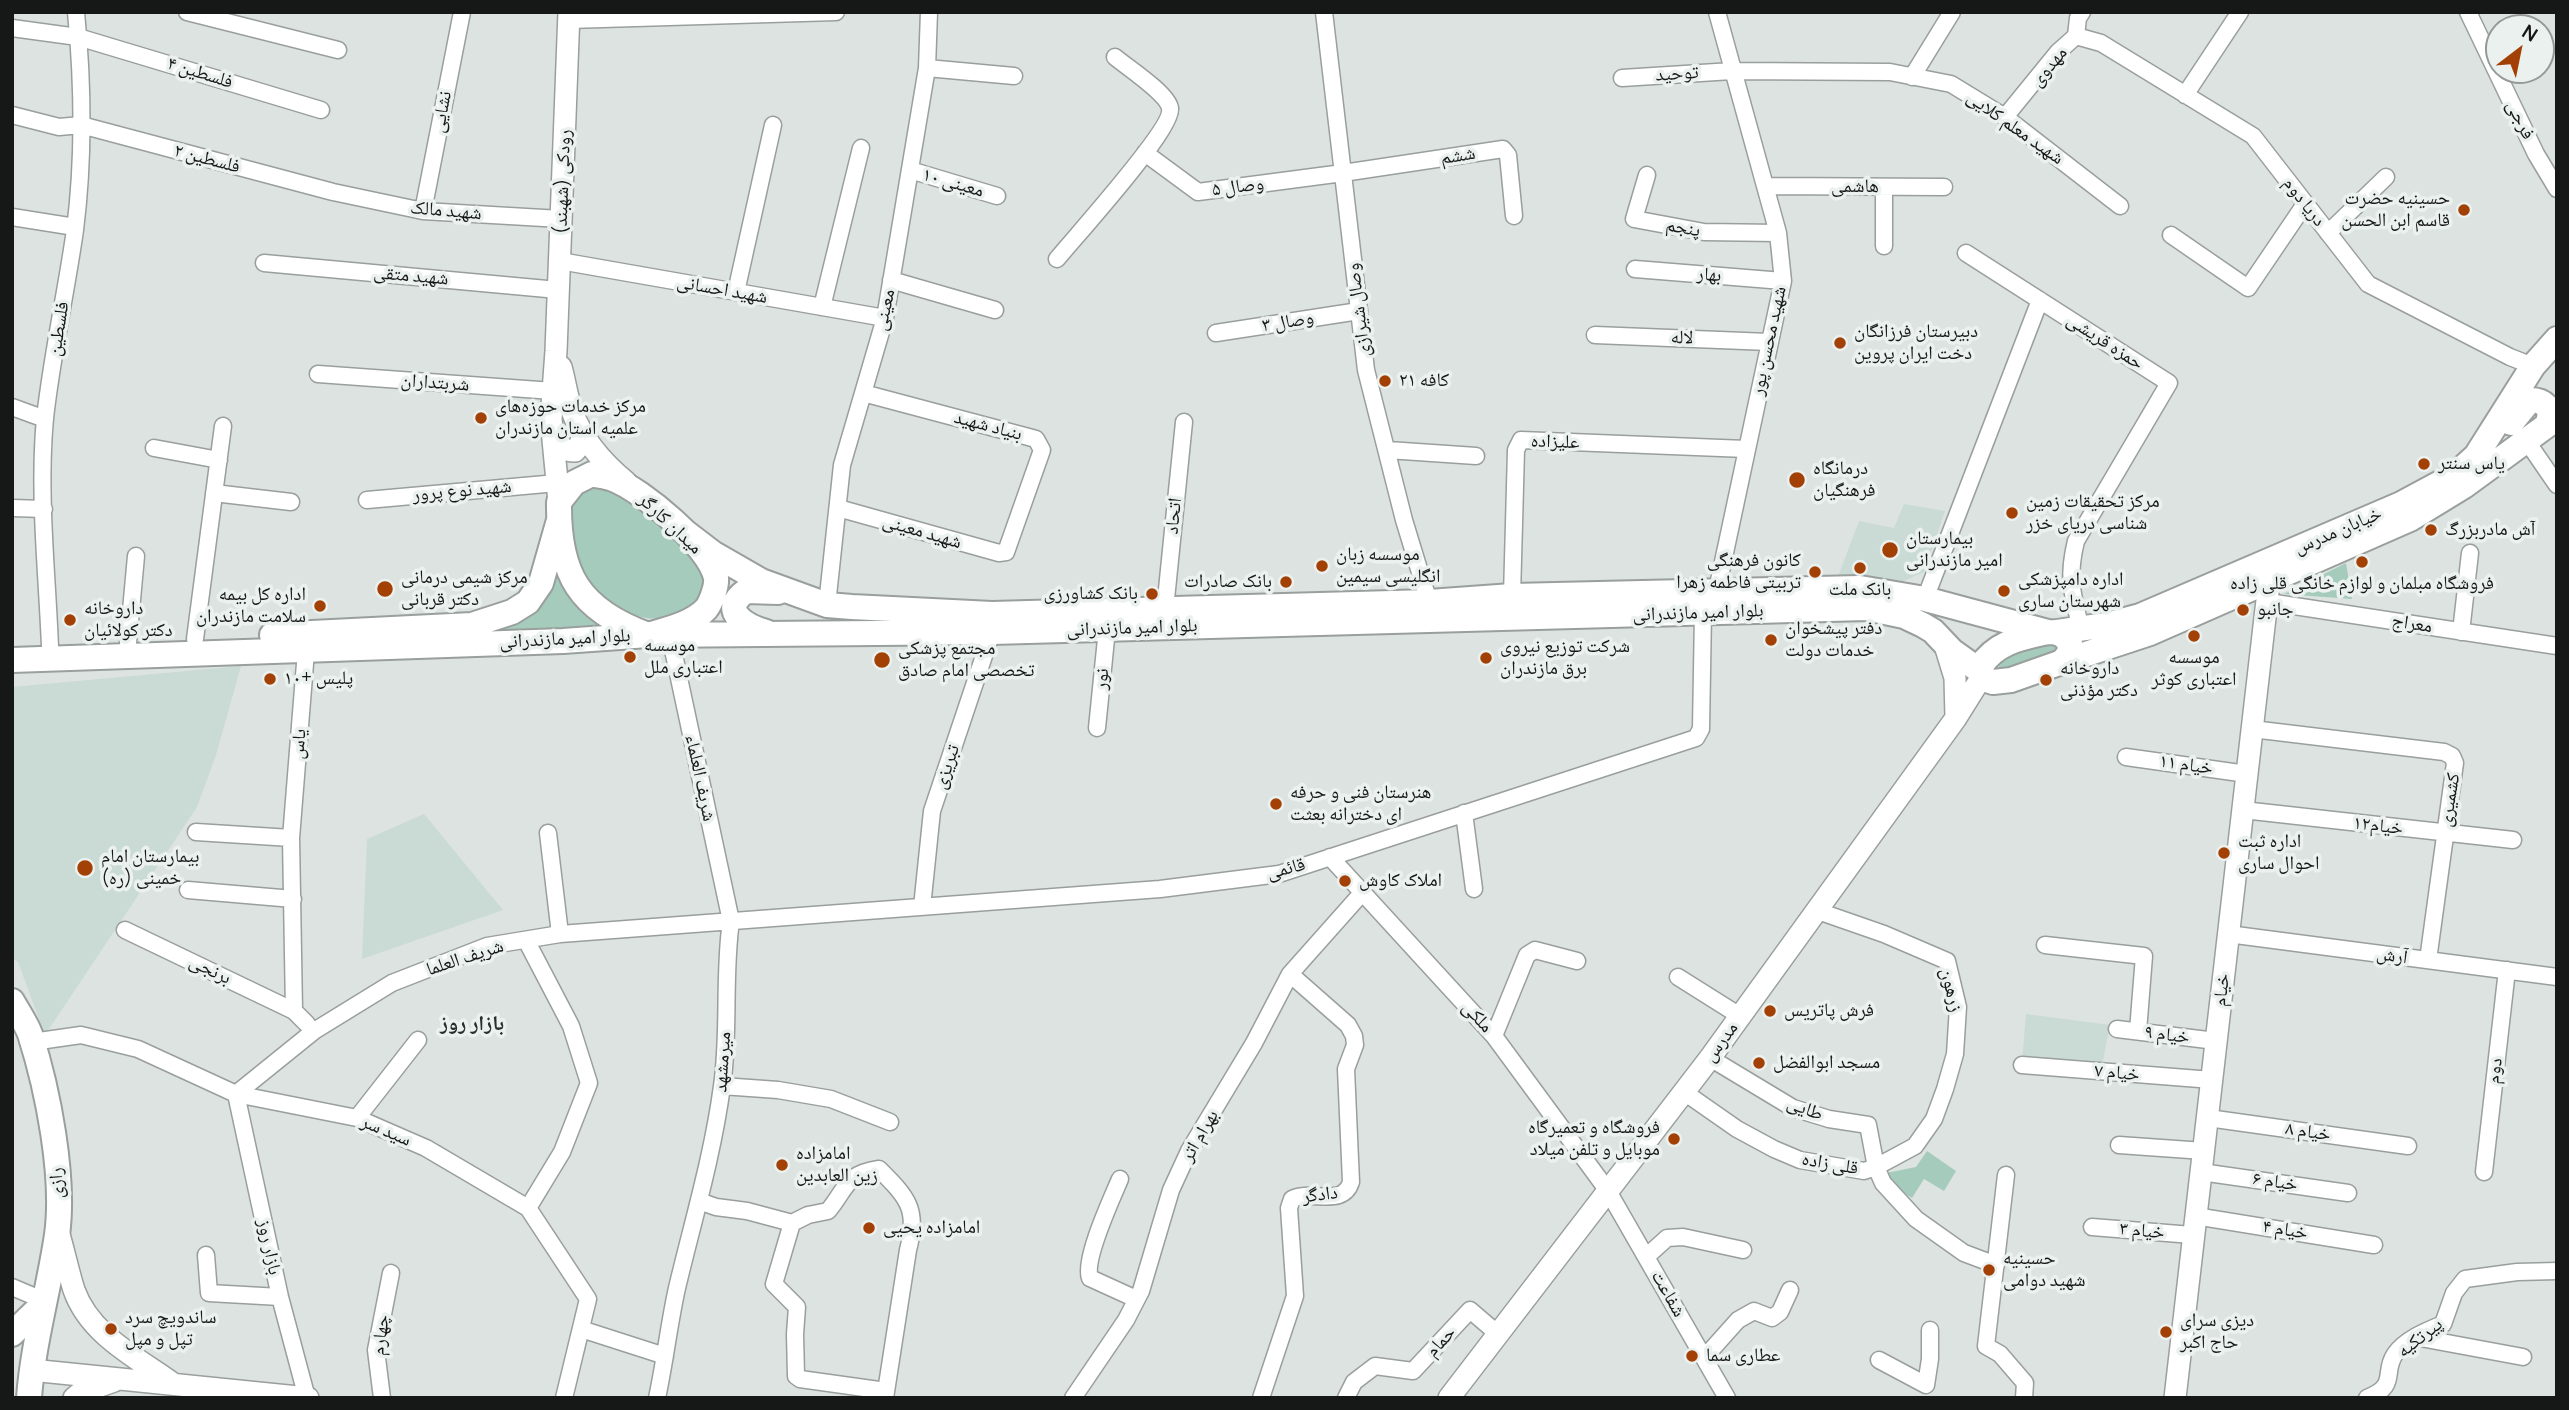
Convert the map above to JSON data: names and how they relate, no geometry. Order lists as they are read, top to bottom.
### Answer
{
  "streets": {
    "main road": [
      "رودکی (شهبند)",
      "میدان کارگر",
      "خیابان مدرس",
      "بلوار امیر مازندرانی",
      "خیام",
      "مدرس",
      "رازی"
    ],
    "street": [
      "مهدوی",
      "فلسطین ۴",
      "توحید",
      "نشایی",
      "فرجی",
      "شهید معلم کلایی",
      "ششم",
      "فلسطین ۲",
      "معینی ۱۰",
      "وصال ۵",
      "هاشمی",
      "دریا دوم",
      "شهید مالک",
      "پنجم",
      "بهار",
      "شهید متقی",
      "شهید احسانی",
      "معینی",
      "وصال شیرازی",
      "وصال ۳",
      "فلسطین",
      "لاله",
      "شهید محسن پور",
      "حمزه قریشی",
      "شربتداران",
      "بنیاد شهید",
      "علیزاده",
      "شهید نوع پرور",
      "اتحاد",
      "شهید معینی",
      "معراج",
      "نور",
      "یاس",
      "خیام ۱۱",
      "تبریزی",
      "شریف العلماء",
      "کشمیری",
      "خیام۱۲",
      "قائمی",
      "آرش",
      "شریف العلما",
      "برنجی",
      "زرهون",
      "ملکی",
      "خیام ۹",
      "میرمشهد",
      "دوم",
      "خیام ۷",
      "طایی",
      "سید سر",
      "خیام ۸",
      "بهرام اتر",
      "قلی زاده",
      "خیام ۶",
      "دادگر",
      "خیام ۴",
      "خیام ۳",
      "بازار روز",
      "شفاعت",
      "چهارم",
      "پیرتکیه",
      "حمام"
    ]
  },
  "crossings": [
    ["مهدوی", "شهید معلم کلایی"],
    ["مهدوی", "دریا دوم"],
    ["فلسطین ۴", "فلسطین"],
    ["توحید", "شهید معلم کلایی"],
    ["توحید", "شهید محسن پور"],
    ["نشایی", "شهید مالک"],
    ["شهید معلم کلایی", "شهید محسن پور"],
    ["ششم", "وصال ۵"],
    ["ششم", "وصال شیرازی"],
    ["فلسطین ۲", "شهید مالک"],
    ["فلسطین ۲", "فلسطین"],
    ["رودکی (شهبند)", "شهید مالک"],
    ["رودکی (شهبند)", "شهید متقی"],
    ["رودکی (شهبند)", "شهید احسانی"],
    ["رودکی (شهبند)", "شربتداران"],
    ["رودکی (شهبند)", "شهید نوع پرور"],
    ["رودکی (شهبند)", "میدان کارگر"],
    ["رودکی (شهبند)", "بلوار امیر مازندرانی"],
    ["رودکی (شهبند)", "شریف العلماء"],
    ["معینی ۱۰", "معینی"],
    ["وصال ۵", "وصال شیرازی"],
    ["هاشمی", "شهید محسن پور"],
    ["دریا دوم", "خیابان مدرس"],
    ["پنجم", "شهید محسن پور"],
    ["بهار", "شهید محسن پور"],
    ["شهید احسانی", "معینی"],
    ["معینی", "بنیاد شهید"],
    ["معینی", "شهید معینی"],
    ["معینی", "بلوار امیر مازندرانی"],
    ["وصال شیرازی", "وصال ۳"],
    ["وصال شیرازی", "بلوار امیر مازندرانی"],
    ["فلسطین", "بلوار امیر مازندرانی"],
    ["لاله", "شهید محسن پور"],
    ["شهید محسن پور", "علیزاده"],
    ["شهید محسن پور", "بلوار امیر مازندرانی"],
    ["حمزه قریشی", "خیابان مدرس"],
    ["حمزه قریشی", "بلوار امیر مازندرانی"],
    ["بنیاد شهید", "شهید معینی"],
    ["علیزاده", "بلوار امیر مازندرانی"],
    ["شهید نوع پرور", "میدان کارگر"],
    ["شهید نوع پرور", "بلوار امیر مازندرانی"],
    ["شهید نوع پرور", "شریف العلماء"],
    ["اتحاد", "بلوار امیر مازندرانی"],
    ["میدان کارگر", "بلوار امیر مازندرانی"],
    ["میدان کارگر", "شریف العلماء"],
    ["خیابان مدرس", "بلوار امیر مازندرانی"],
    ["خیابان مدرس", "معراج"],
    ["خیابان مدرس", "خیام"],
    ["خیابان مدرس", "مدرس"],
    ["بلوار امیر مازندرانی", "نور"],
    ["بلوار امیر مازندرانی", "یاس"],
    ["بلوار امیر مازندرانی", "تبریزی"],
    ["بلوار امیر مازندرانی", "شریف العلماء"],
    ["بلوار امیر مازندرانی", "قائمی"],
    ["بلوار امیر مازندرانی", "مدرس"],
    ["معراج", "خیام"],
    ["یاس", "برنجی"],
    ["خیام ۱۱", "خیام"],
    ["تبریزی", "قائمی"],
    ["شریف العلماء", "قائمی"],
    ["شریف العلماء", "شریف العلما"],
    ["شریف العلماء", "میرمشهد"],
    ["کشمیری", "خیام۱۲"],
    ["کشمیری", "آرش"],
    ["کشمیری", "خیام"],
    ["خیام۱۲", "خیام"],
    ["قائمی", "شریف العلما"],
    ["قائمی", "ملکی"],
    ["قائمی", "میرمشهد"],
    ["آرش", "خیام"],
    ["آرش", "دوم"],
    ["شریف العلما", "میرمشهد"],
    ["شریف العلما", "سید سر"],
    ["شریف العلما", "بازار روز"],
    ["زرهون", "مدرس"],
    ["زرهون", "طایی"],
    ["زرهون", "قلی زاده"],
    ["خیام", "خیام ۹"],
    ["خیام", "خیام ۷"],
    ["خیام", "خیام ۸"],
    ["خیام", "خیام ۶"],
    ["خیام", "خیام ۴"],
    ["خیام", "خیام ۳"],
    ["ملکی", "مدرس"],
    ["ملکی", "بهرام اتر"],
    ["ملکی", "شفاعت"],
    ["مدرس", "طایی"],
    ["مدرس", "قلی زاده"],
    ["مدرس", "شفاعت"],
    ["مدرس", "حمام"],
    ["طایی", "قلی زاده"],
    ["سید سر", "رازی"],
    ["سید سر", "بازار روز"],
    ["بهرام اتر", "دادگر"],
    ["خیام ۴", "خیام ۳"]
  ],
  "districts": ["بازار روز"],
  "places": [
    "حسینیه حضرت قاسم ابن الحسن",
    "دبیرستان فرزانگان دخت ایران پروین",
    "کافه ۲۱",
    "مرکز خدمات حوزه‌های علمیه استان مازندران",
    "یاس سنتر",
    "درمانگاه فرهنگیان",
    "مرکز تحقیقات زمین شناسی دریای خزر",
    "آش مادربزرگ",
    "بیمارستان امیر مازندرانی",
    "فروشگاه مبلمان و لوازم خانگی قلی زاده",
    "موسسه زبان انگلیسی سیمین",
    "بانک ملت",
    "کانون فرهنگی تربیتی فاطمه زهرا",
    "بانک صادرات",
    "مرکز شیمی درمانی دکتر قربانی",
    "اداره دامپزشکی شهرستان ساری",
    "بانک کشاورزی",
    "اداره کل بیمه سلامت مازندران",
    "جانبو",
    "داروخانه دکتر کولائیان",
    "موسسه اعتباری کوثر",
    "دفتر پیشخوان خدمات دولت",
    "موسسه اعتباری ملل",
    "شرکت توزیع نیروی برق مازندران",
    "مجتمع پزشکی تخصصی امام صادق",
    "پلیس +١٠",
    "داروخانه دکتر مؤذنی",
    "هنرستان فنی و حرفه ای دخترانه بعثت",
    "اداره ثبت احوال ساری",
    "بیمارستان امام خمینی (ره)",
    "املاک کاوش",
    "فرش پاتریس",
    "مسجد ابوالفضل",
    "فروشگاه و تعمیرگاه موبایل و تلفن میلاد",
    "امامزاده زین العابدین",
    "امامزاده یحیی",
    "حسینیه شهید دوامی",
    "ساندویچ سرد تپل و مپل",
    "دیزی سرای حاج اکبر",
    "عطاری سما"
  ],
  "north": "top right"
}
